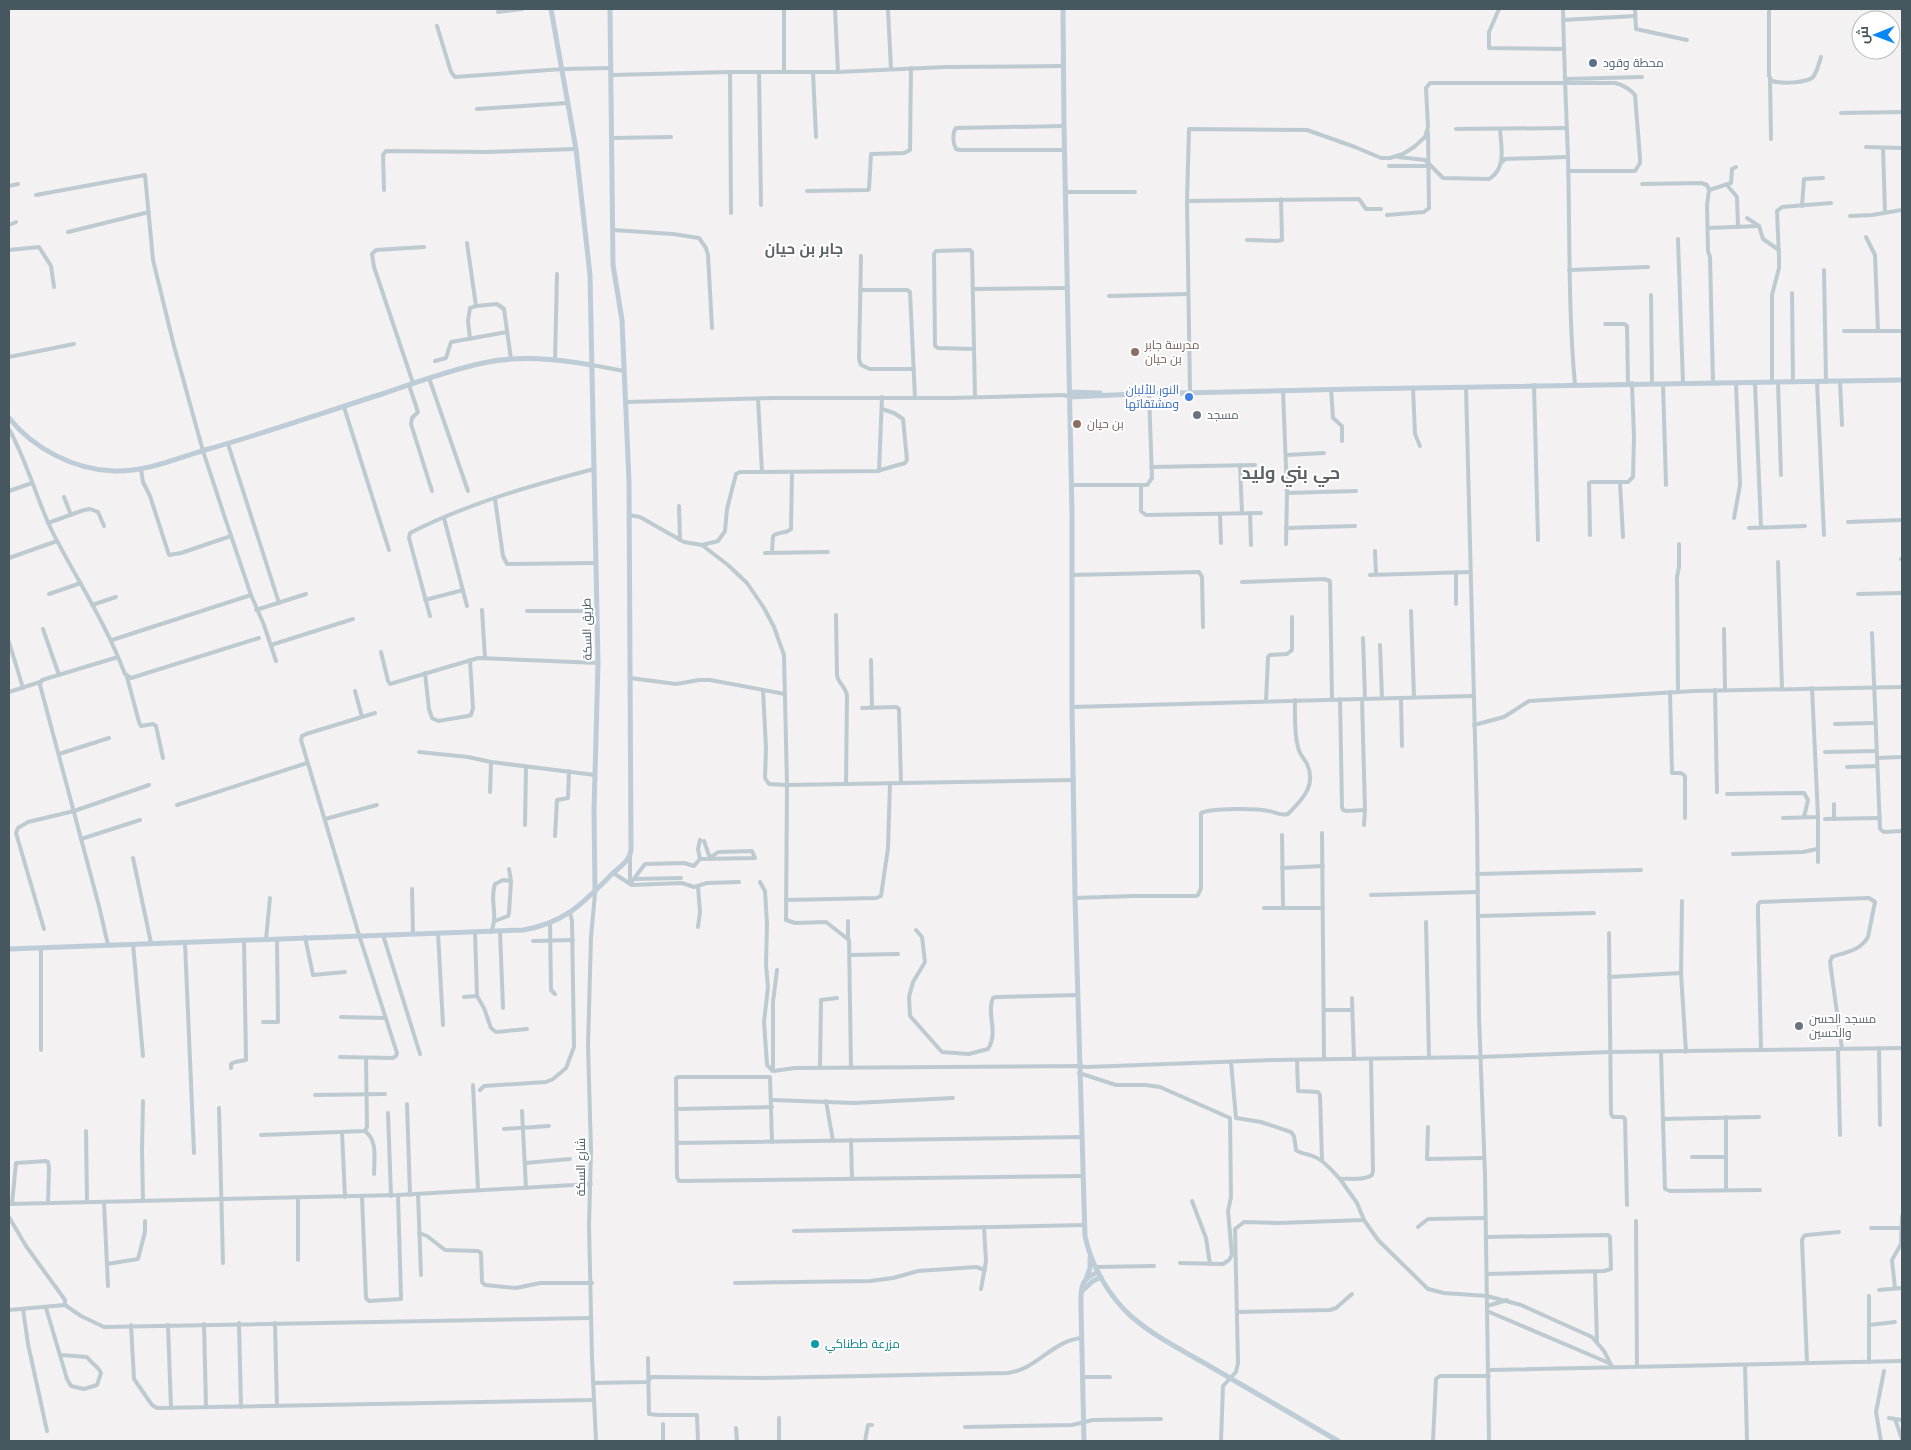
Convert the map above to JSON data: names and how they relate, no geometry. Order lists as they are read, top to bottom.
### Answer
{
  "streets": {
    "main road": ["طريق السكة"],
    "street": ["شارع السكة"]
  },
  "crossings": [
    ["طريق السكة", "شارع السكة"]
  ],
  "districts": ["جابر بن حيان", "حي بني وليد"],
  "places": [
    "محطة وقود",
    "مدرسة جابر بن حيان",
    "النور للألبان ومشتقاتها",
    "مسجد",
    "بن حيان",
    "مسجد الحسن والحسين",
    "مزرعة ططناكي"
  ],
  "north": "left"
}
